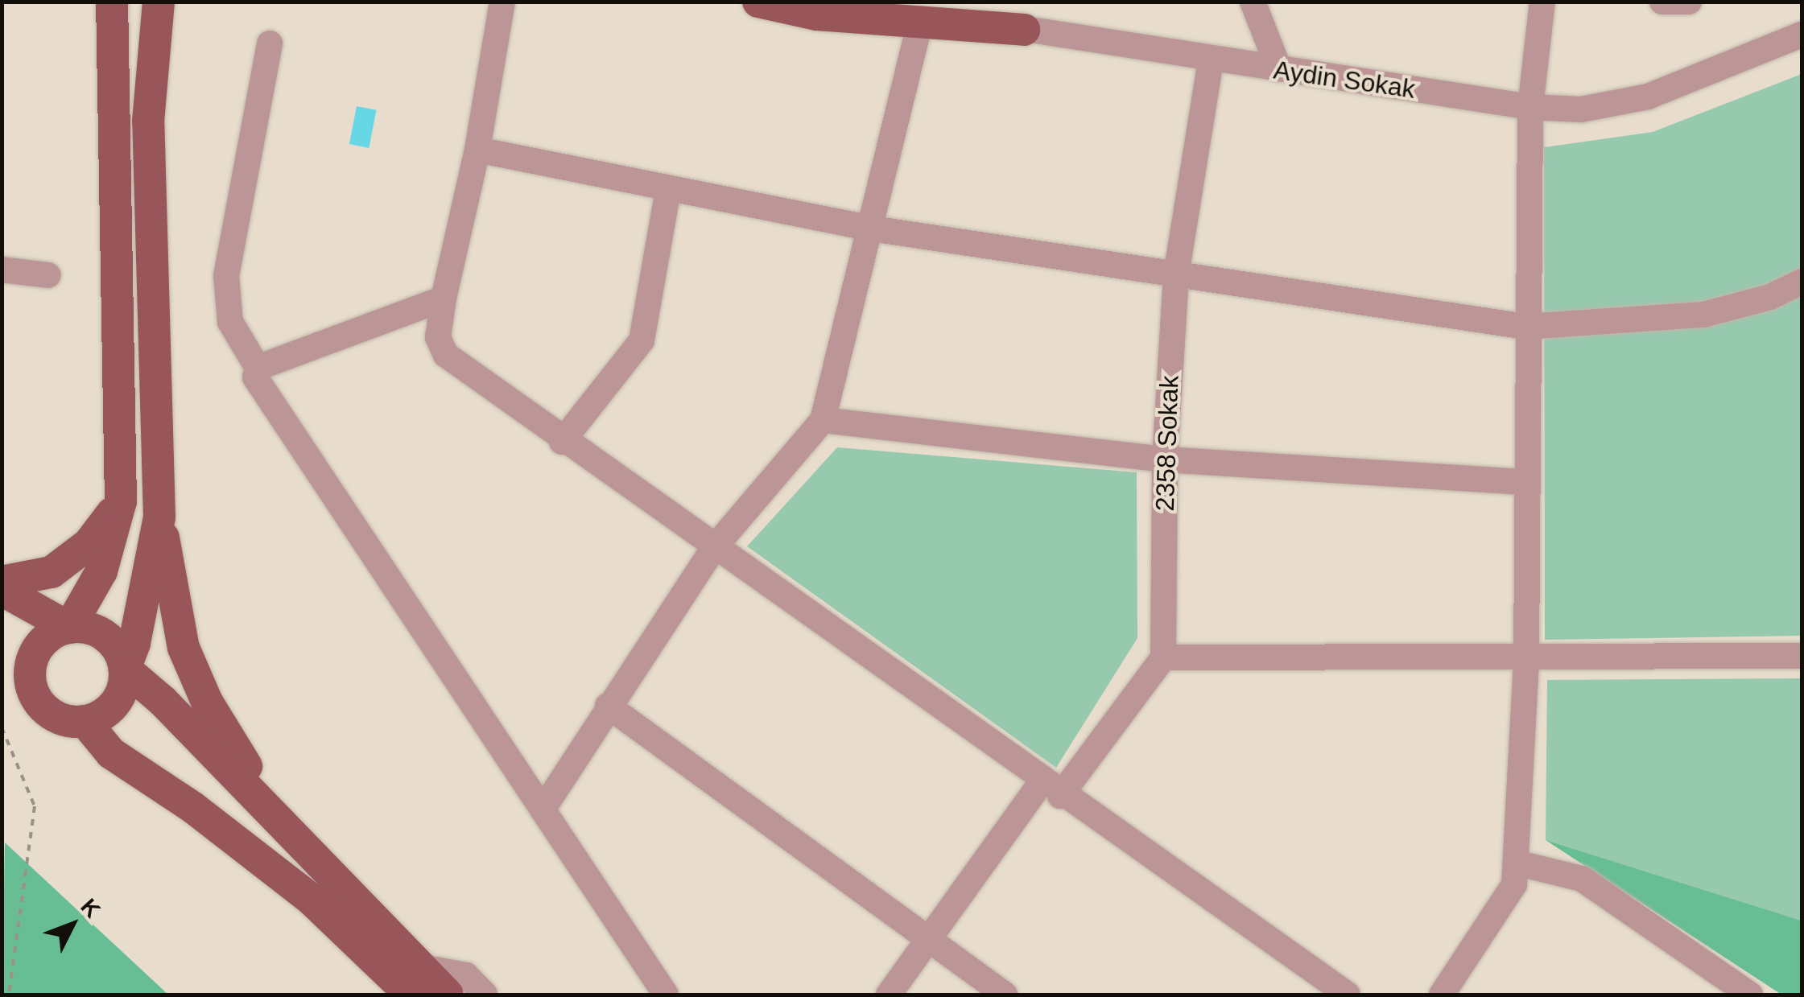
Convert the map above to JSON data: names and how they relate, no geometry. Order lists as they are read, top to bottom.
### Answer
{
  "streets": {
    "street": ["Aydin Sokak", "2358 Sokak"]
  },
  "crossings": [
    ["Aydin Sokak", "2358 Sokak"]
  ],
  "north": "top right"
}
